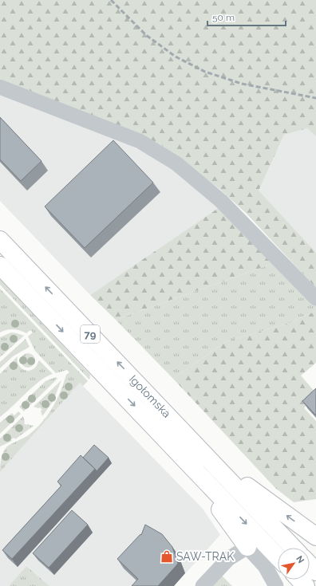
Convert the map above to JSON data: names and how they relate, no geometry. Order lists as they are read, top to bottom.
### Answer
{
  "streets": {
    "main road": ["79", "Igołomska"]
  },
  "places": {
    "shop": ["SAW-TRAK"]
  },
  "scale_bar": "50 m",
  "north": "top right"
}
